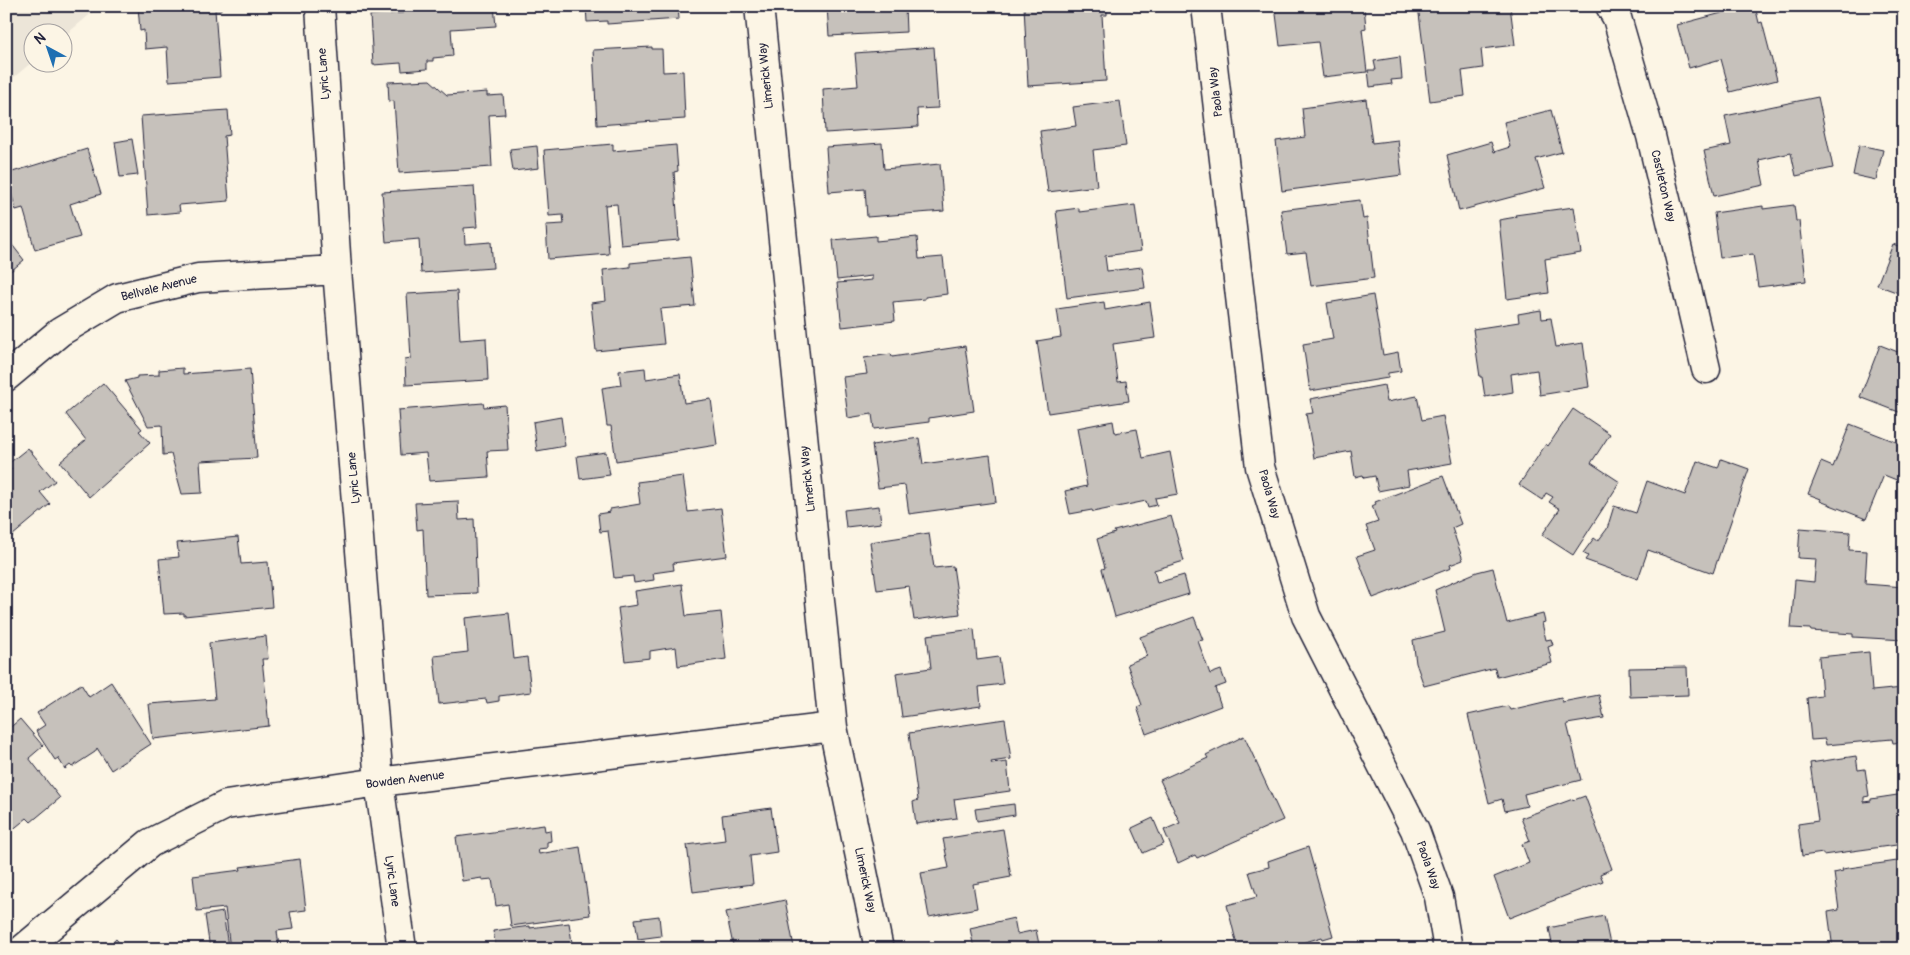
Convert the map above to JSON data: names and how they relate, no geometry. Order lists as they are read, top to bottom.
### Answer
{
  "streets": {
    "street": [
      "Lyric Lane",
      "Limerick Way",
      "Paola Way",
      "Castleton Way",
      "Bellvale Avenue",
      "Bowden Avenue"
    ]
  },
  "crossings": [
    ["Lyric Lane", "Bellvale Avenue"],
    ["Lyric Lane", "Bowden Avenue"],
    ["Limerick Way", "Bowden Avenue"]
  ],
  "north": "top left"
}
